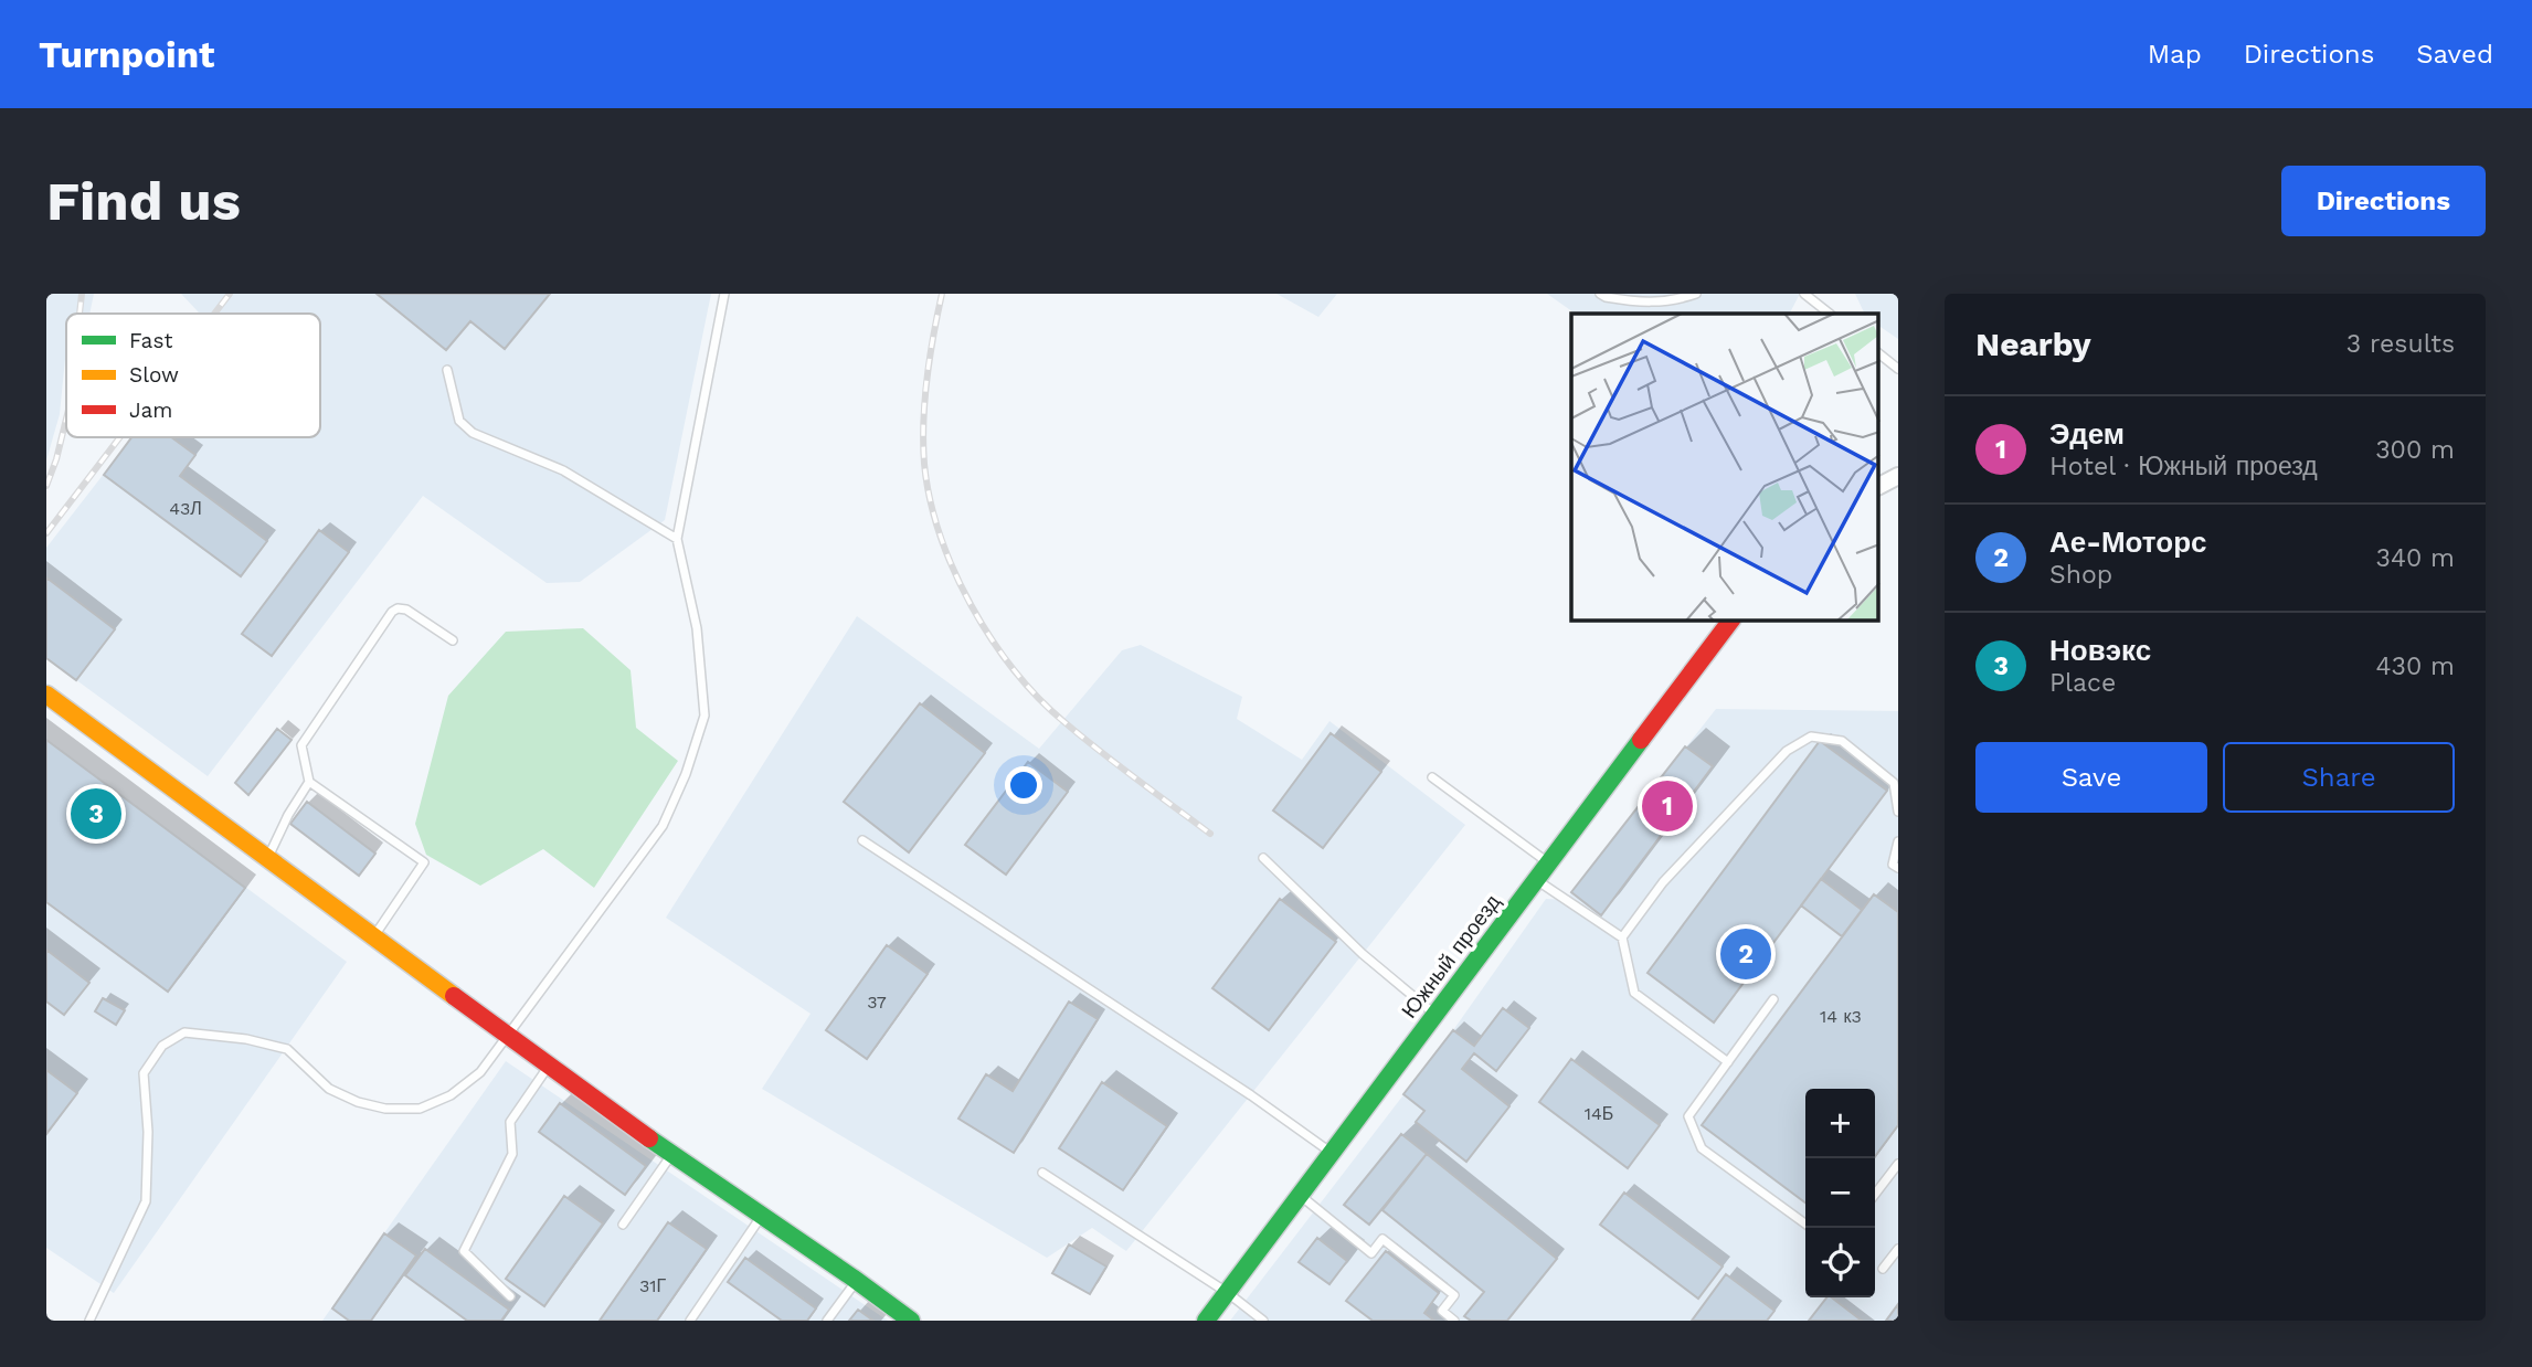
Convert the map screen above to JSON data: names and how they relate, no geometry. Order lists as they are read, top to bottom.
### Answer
{
  "streets": {
    "street": ["Южный проезд"]
  },
  "house_numbers": [
    "43Л",
    "37",
    "14 к3",
    "14Б",
    "31Г"
  ],
  "legend": ["Fast", "Slow", "Jam"],
  "page": {
    "header": "Turnpoint",
    "nav": ["Map", "Directions", "Saved"],
    "buttons": [
      "Directions",
      ["Save", "Share"]
    ],
    "title": "Find us",
    "heading": ["Nearby", "3 results"],
    "list": [
      {
        "mark": "1",
        "name": "Эдем",
        "note": "Hotel · Южный проезд",
        "value": "300 m"
      },
      {
        "mark": "2",
        "name": "Ае-Моторс",
        "note": "Shop",
        "value": "340 m"
      },
      {
        "mark": "3",
        "name": "Новэкс",
        "note": "Place",
        "value": "430 m"
      }
    ],
    "pins": ["1", "3", "2"],
    "map_buttons": ["+", "−"]
  }
}
